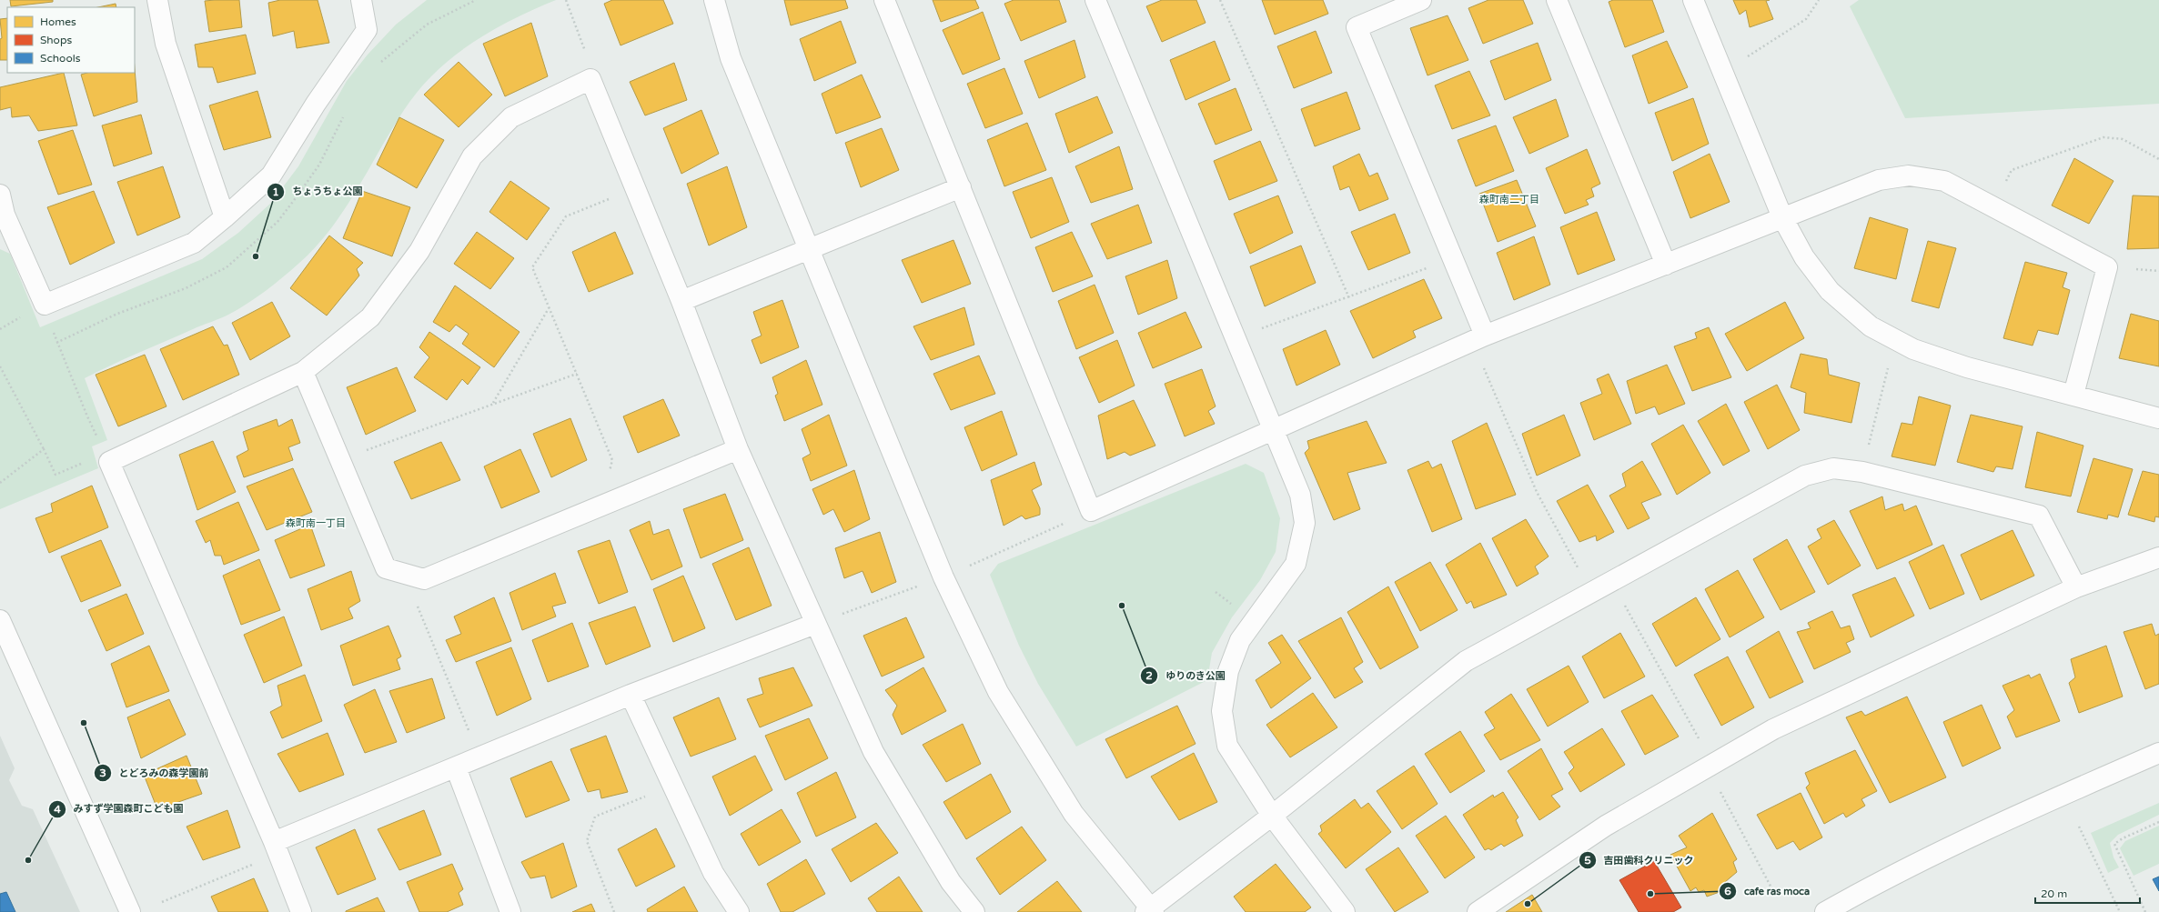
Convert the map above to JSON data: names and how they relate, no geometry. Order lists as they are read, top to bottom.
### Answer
{
  "districts": ["森町南二丁目", "森町南一丁目"],
  "places": [
    "ちょうちょ公園",
    "ゆりのき公園",
    "とどろみの森学園前",
    "みすず学園森町こども園",
    "cafe ras moca",
    "吉田歯科クリニック"
  ],
  "legend": ["Homes", "Shops", "Schools"],
  "scale_bar": "20 m"
}
